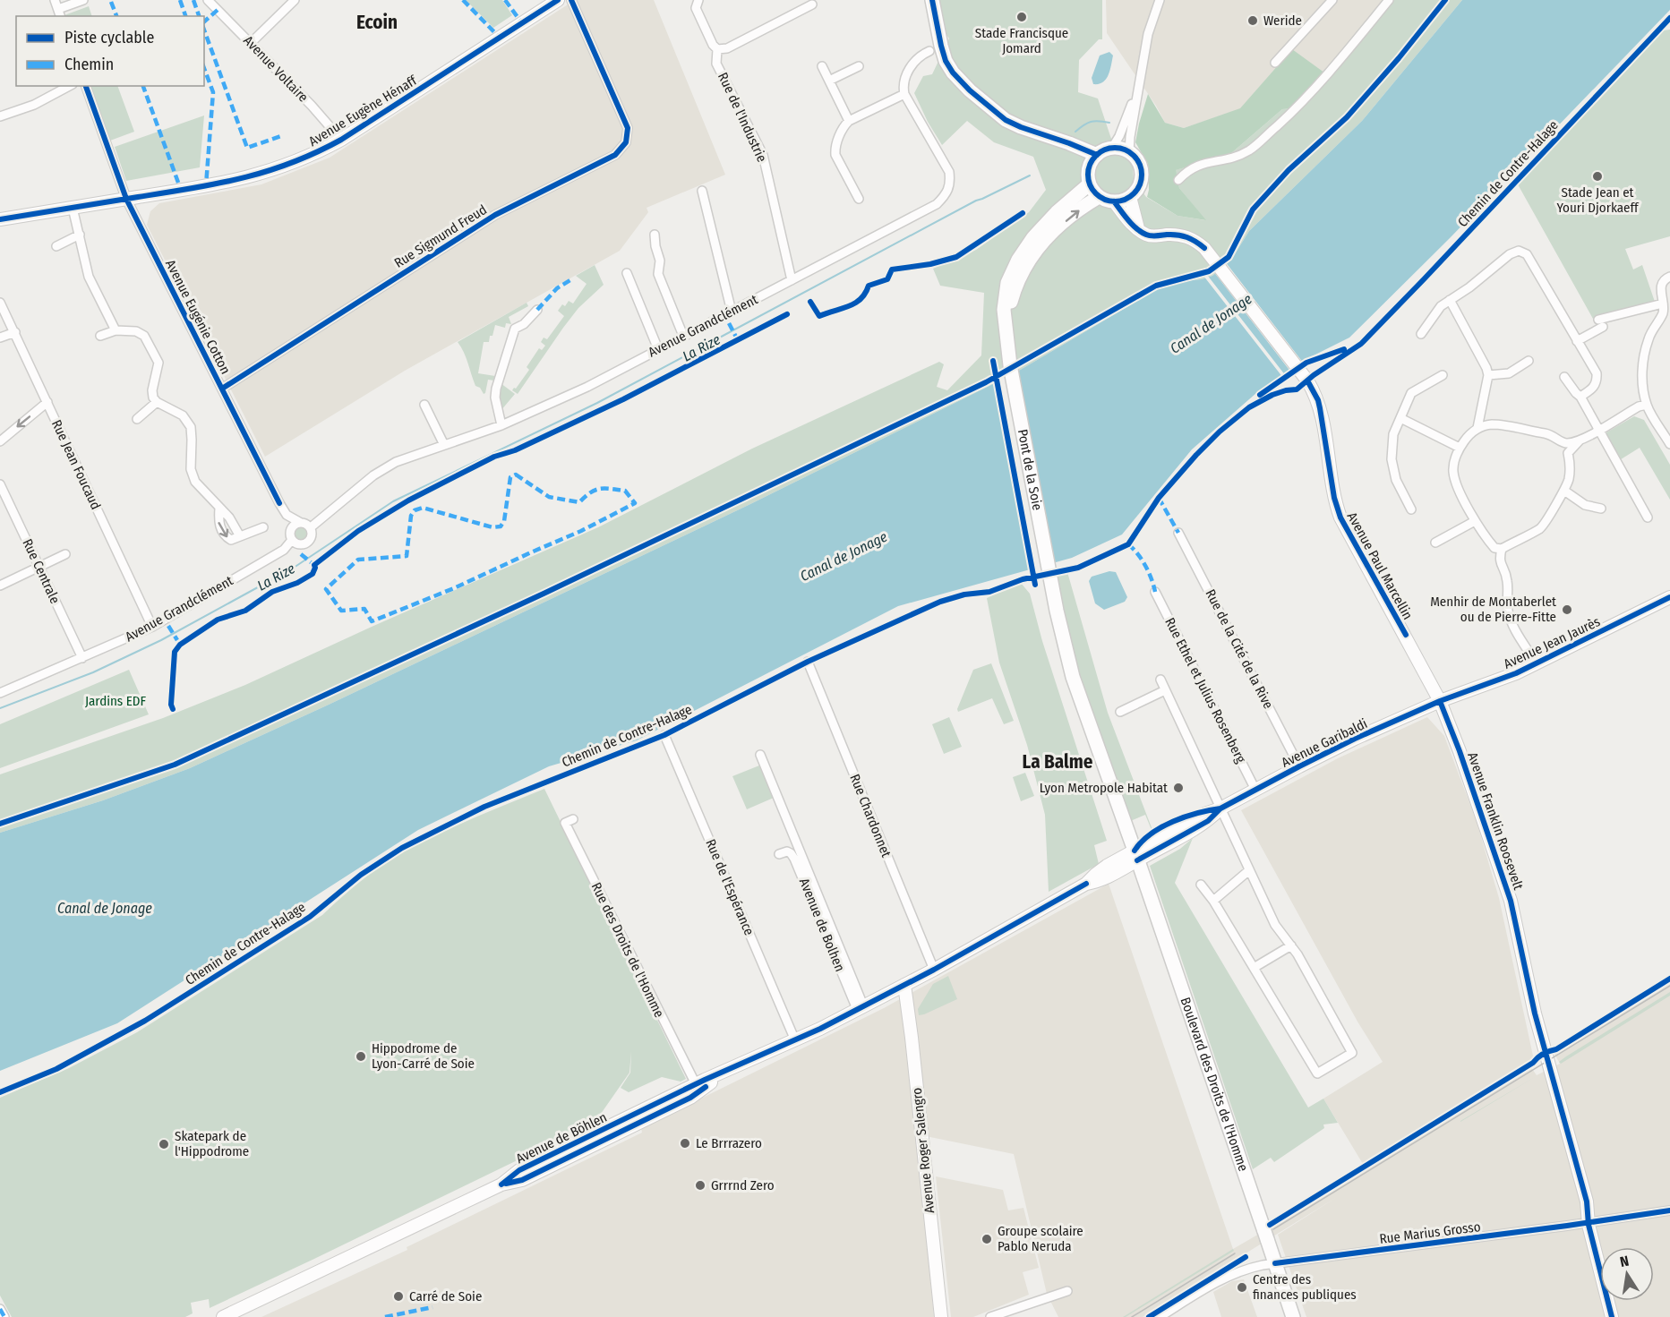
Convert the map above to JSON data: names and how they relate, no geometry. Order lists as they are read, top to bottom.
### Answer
{
  "streets": {
    "main road": [
      "Avenue Eugène Hénaff",
      "Pont de la Soie",
      "Avenue Paul Marcellin",
      "Avenue Jean Jaurès",
      "Avenue Garibaldi",
      "Avenue Franklin Roosevelt",
      "Boulevard des Droits de l'Homme",
      "Avenue de Böhlen",
      "Avenue Roger Salengro"
    ],
    "street": [
      "Avenue Voltaire",
      "Rue de l'Industrie",
      "Rue Sigmund Freud",
      "Avenue Eugénie Cotton",
      "Avenue Grandclément",
      "Rue Jean Foucaud",
      "Rue Centrale",
      "Rue de la Cité de la Rive",
      "Rue Ethel et Julius Rosenberg",
      "Rue Chardonnet",
      "Rue de l'Espérance",
      "Avenue de Bolhen",
      "Rue des Droits de l'Homme",
      "Rue Marius Grosso"
    ],
    "cycle path": ["Chemin de Contre-Halage"]
  },
  "crossings": [
    ["Avenue Voltaire", "Avenue Eugène Hénaff"],
    ["Avenue Eugène Hénaff", "Avenue Eugénie Cotton"],
    ["Rue de l'Industrie", "Avenue Grandclément"],
    ["Rue Sigmund Freud", "Avenue Eugénie Cotton"],
    ["Avenue Eugénie Cotton", "Avenue Grandclément"],
    ["Avenue Grandclément", "Rue Jean Foucaud"],
    ["Avenue Grandclément", "Rue Centrale"],
    ["Pont de la Soie", "Avenue Garibaldi"],
    ["Pont de la Soie", "Boulevard des Droits de l'Homme"],
    ["Avenue Paul Marcellin", "Avenue Jean Jaurès"],
    ["Avenue Paul Marcellin", "Avenue Garibaldi"],
    ["Avenue Paul Marcellin", "Avenue Franklin Roosevelt"],
    ["Avenue Jean Jaurès", "Avenue Garibaldi"],
    ["Avenue Jean Jaurès", "Avenue Franklin Roosevelt"],
    ["Rue de la Cité de la Rive", "Avenue Garibaldi"],
    ["Rue Ethel et Julius Rosenberg", "Avenue Garibaldi"],
    ["Avenue Garibaldi", "Rue Chardonnet"],
    ["Avenue Garibaldi", "Avenue Franklin Roosevelt"],
    ["Avenue Garibaldi", "Boulevard des Droits de l'Homme"],
    ["Avenue Garibaldi", "Avenue de Böhlen"],
    ["Avenue Garibaldi", "Avenue Roger Salengro"],
    ["Avenue Franklin Roosevelt", "Rue Marius Grosso"],
    ["Rue de l'Espérance", "Avenue de Böhlen"],
    ["Avenue de Bolhen", "Avenue de Böhlen"],
    ["Rue des Droits de l'Homme", "Avenue de Böhlen"],
    ["Boulevard des Droits de l'Homme", "Rue Marius Grosso"],
    ["Avenue de Böhlen", "Avenue Roger Salengro"]
  ],
  "districts": ["Ecoin", "La Balme"],
  "water": ["Canal de Jonage", "La Rize"],
  "parks": ["Jardins EDF"],
  "places": [
    "Stade Francisque Jomard",
    "Weride",
    "Stade Jean et Youri Djorkaeff",
    "Menhir de Montaberlet ou de Pierre-Fitte",
    "Lyon Metropole Habitat",
    "Hippodrome de Lyon-Carré de Soie",
    "Le Brrrazero",
    "Skatepark de l'Hippodrome",
    "Grrrnd Zero",
    "Groupe scolaire Pablo Neruda",
    "Centre des finances publiques",
    "Carré de Soie"
  ],
  "legend": ["Piste cyclable", "Chemin"],
  "north": "top"
}
